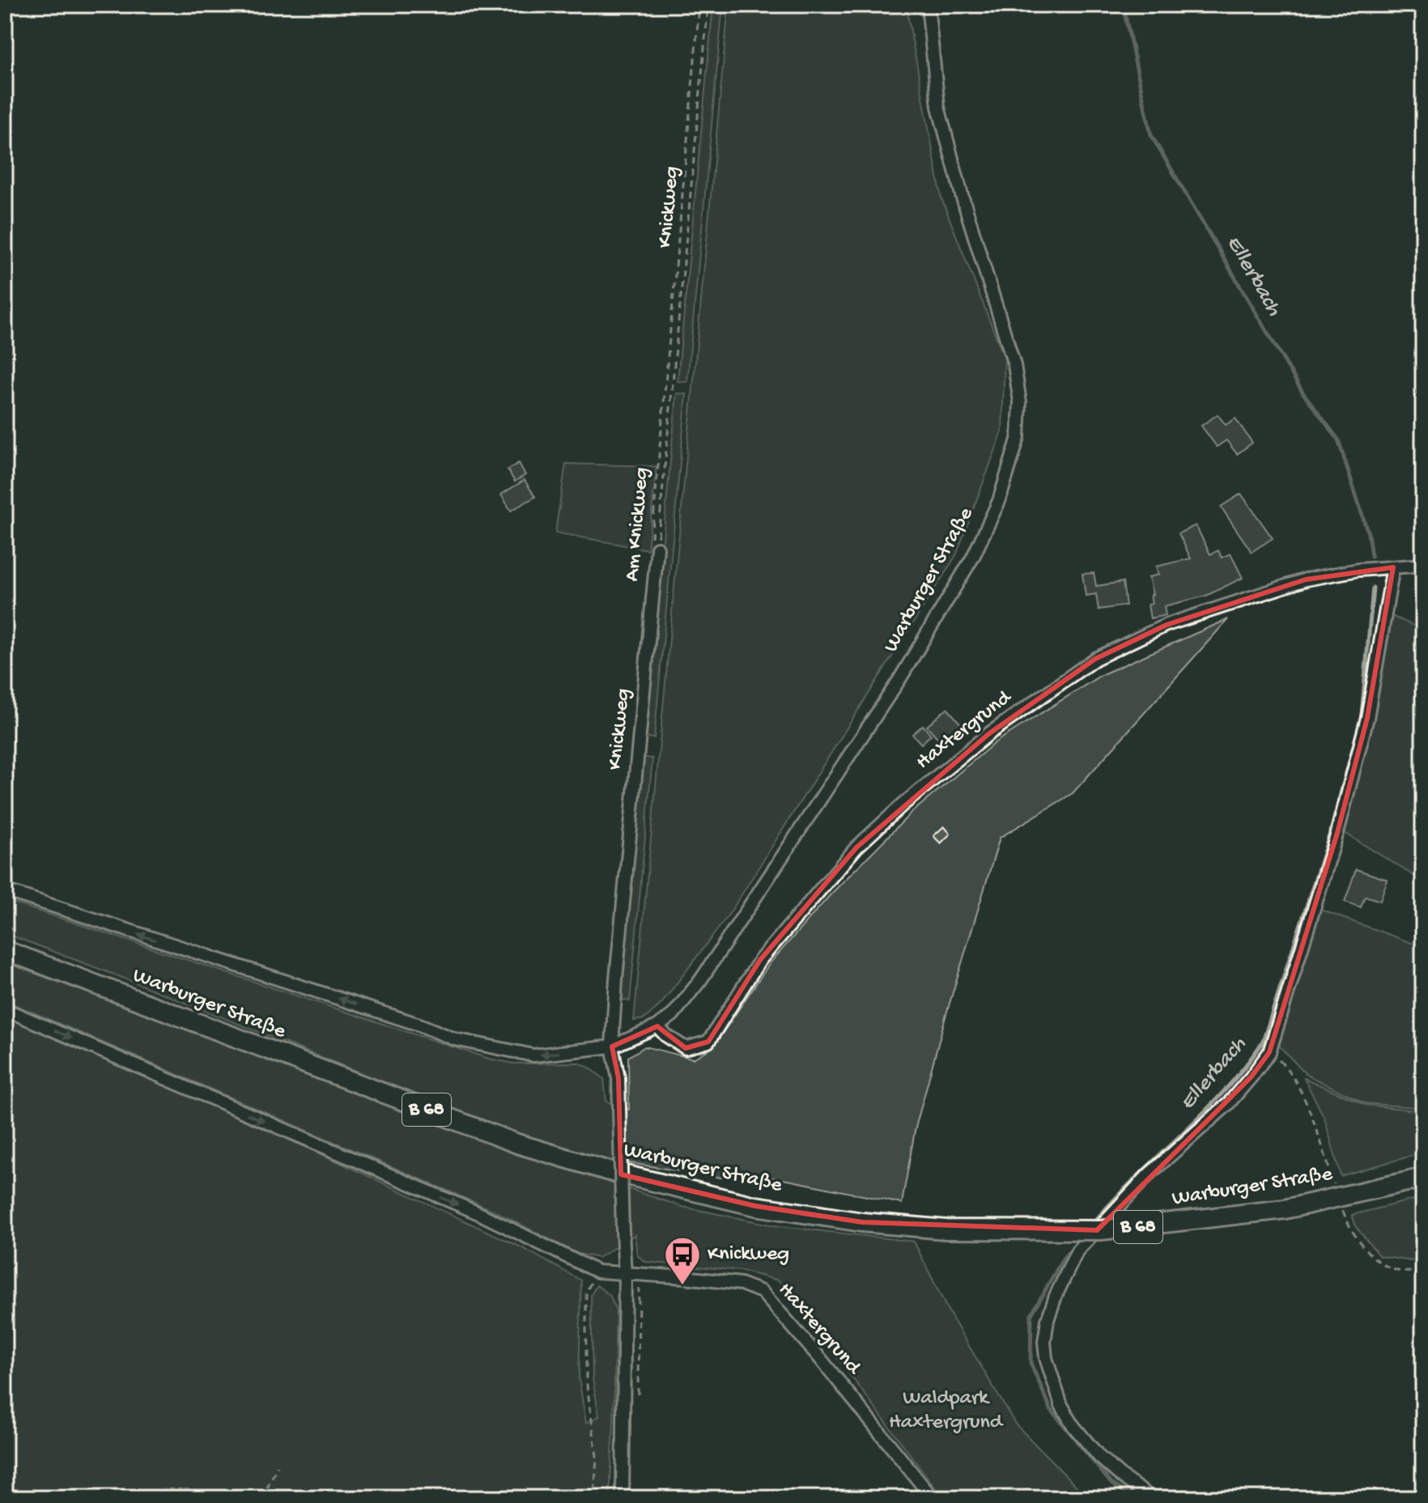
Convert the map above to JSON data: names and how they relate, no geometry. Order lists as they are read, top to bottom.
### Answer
{
  "streets": {
    "main road": ["Warburger Straße", "B 68"],
    "street": ["Knickweg", "Haxtergrund"],
    "path": ["Am Knickweg"]
  },
  "crossings": [
    ["Knickweg", "Am Knickweg"],
    ["Knickweg", "Warburger Straße"],
    ["Knickweg", "Haxtergrund"],
    ["Warburger Straße", "Haxtergrund"]
  ],
  "water": ["Ellerbach"],
  "parks": ["Waldpark Haxtergrund"],
  "places": {
    "bus stop": ["Knickweg"]
  }
}
